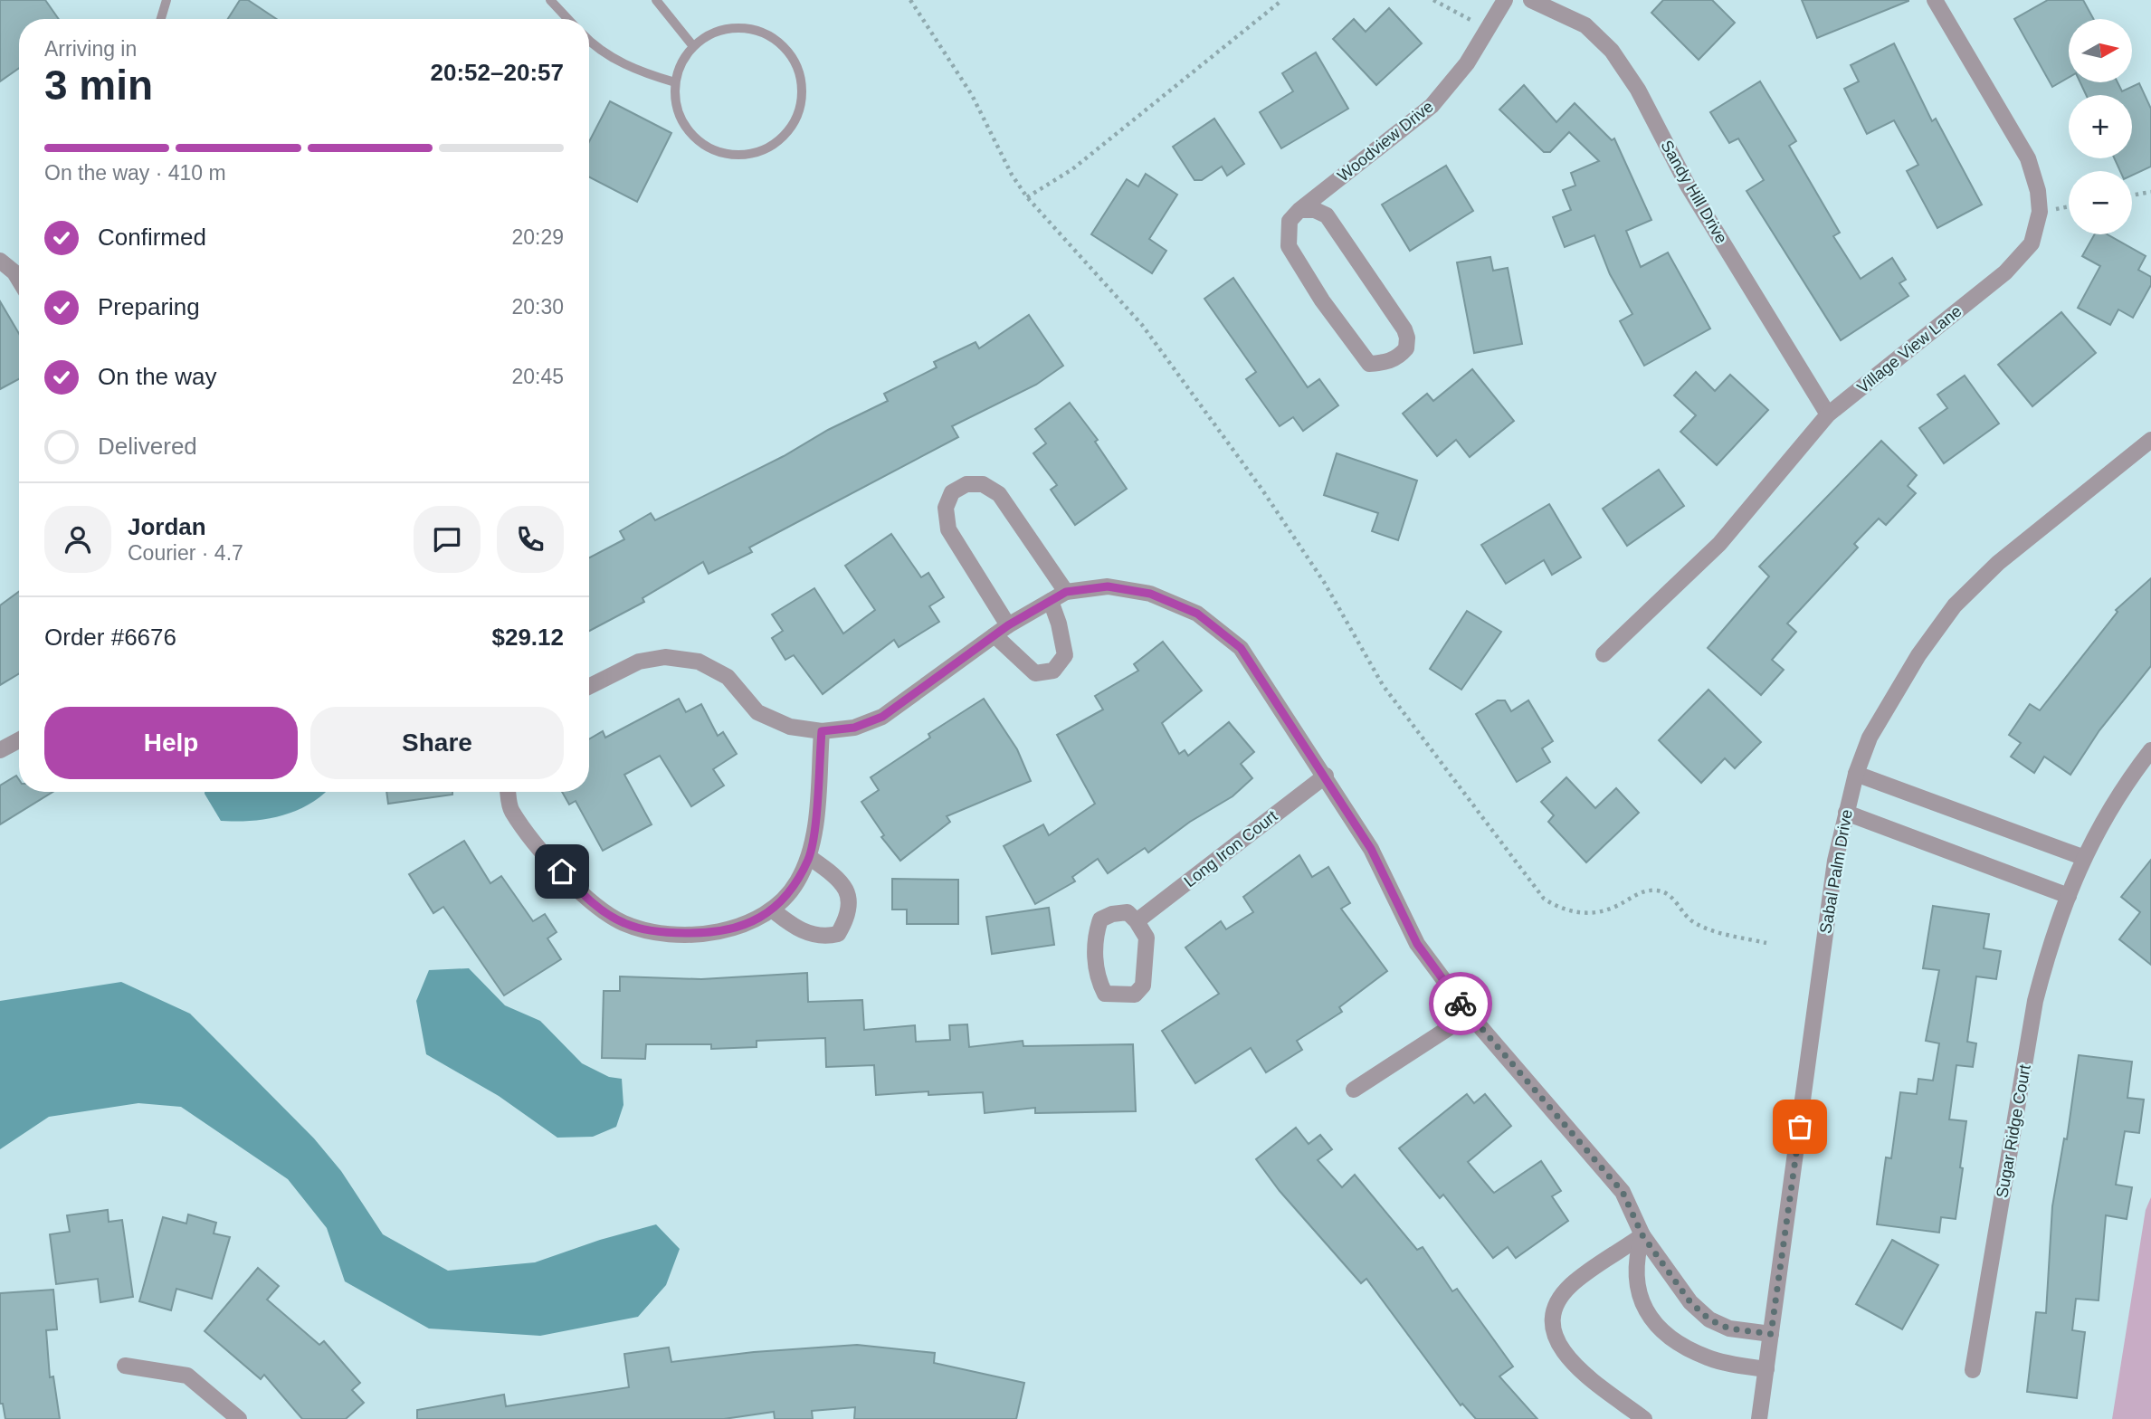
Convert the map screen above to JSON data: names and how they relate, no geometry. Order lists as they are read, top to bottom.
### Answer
{
  "streets": {
    "street": [
      "Woodview Drive",
      "Sandy Hill Drive",
      "Village View Lane",
      "Long Iron Court",
      "Sabal Palm Drive",
      "Sugar Ridge Court"
    ]
  },
  "crossings": [
    ["Sandy Hill Drive", "Village View Lane"]
  ],
  "north": "right",
  "page": {
    "map_buttons": ["+", "−"],
    "heading": ["3 min", "Arriving in", "20:52–20:57"],
    "panel": [
      "Jordan",
      "Courier · 4.7",
      "Order #6676",
      "$29.12"
    ],
    "bar": "On the way · 410 m",
    "list": [
      ["Confirmed", "20:29"],
      ["Preparing", "20:30"],
      ["On the way", "20:45"],
      "Delivered"
    ],
    "buttons": ["Help", "Share"]
  }
}
